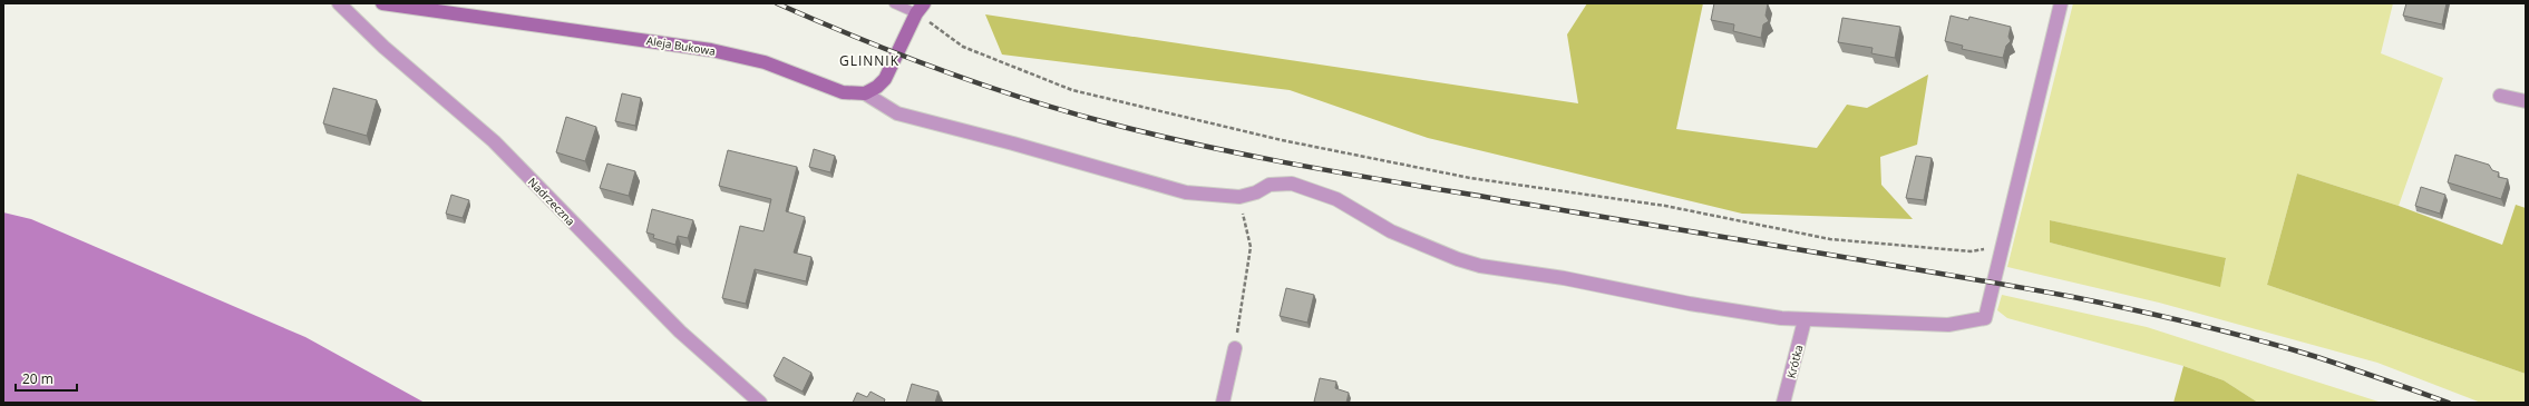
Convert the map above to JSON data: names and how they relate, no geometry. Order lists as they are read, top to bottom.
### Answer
{
  "streets": {
    "street": ["Aleja Bukowa", "Nadrzeczna", "Krótka"]
  },
  "districts": ["GLINNIK"],
  "scale_bar": "20 m"
}
